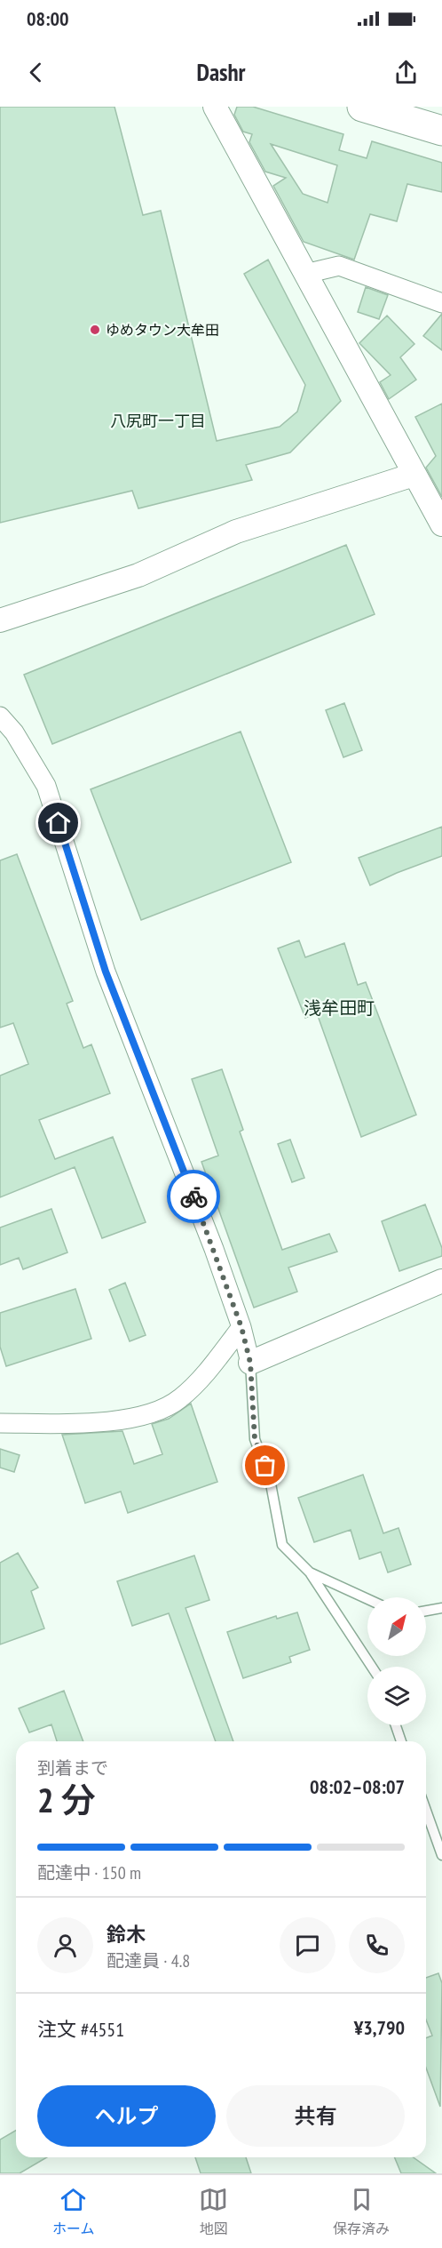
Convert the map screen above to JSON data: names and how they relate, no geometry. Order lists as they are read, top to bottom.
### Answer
{
  "districts": ["八尻町一丁目", "浅牟田町"],
  "places": ["ゆめタウン大牟田"],
  "north": "top right",
  "page": {
    "status": "08:00",
    "header": "Dashr",
    "heading": ["2 分", "到着まで", "08:02–08:07"],
    "panel": [
      "鈴木",
      "配達員 · 4.8",
      "注文 #4551",
      "¥3,790"
    ],
    "bar": "配達中 · 150 m",
    "buttons": ["ヘルプ", "共有"],
    "tabs": ["ホーム", "地図", "保存済み"]
  }
}
